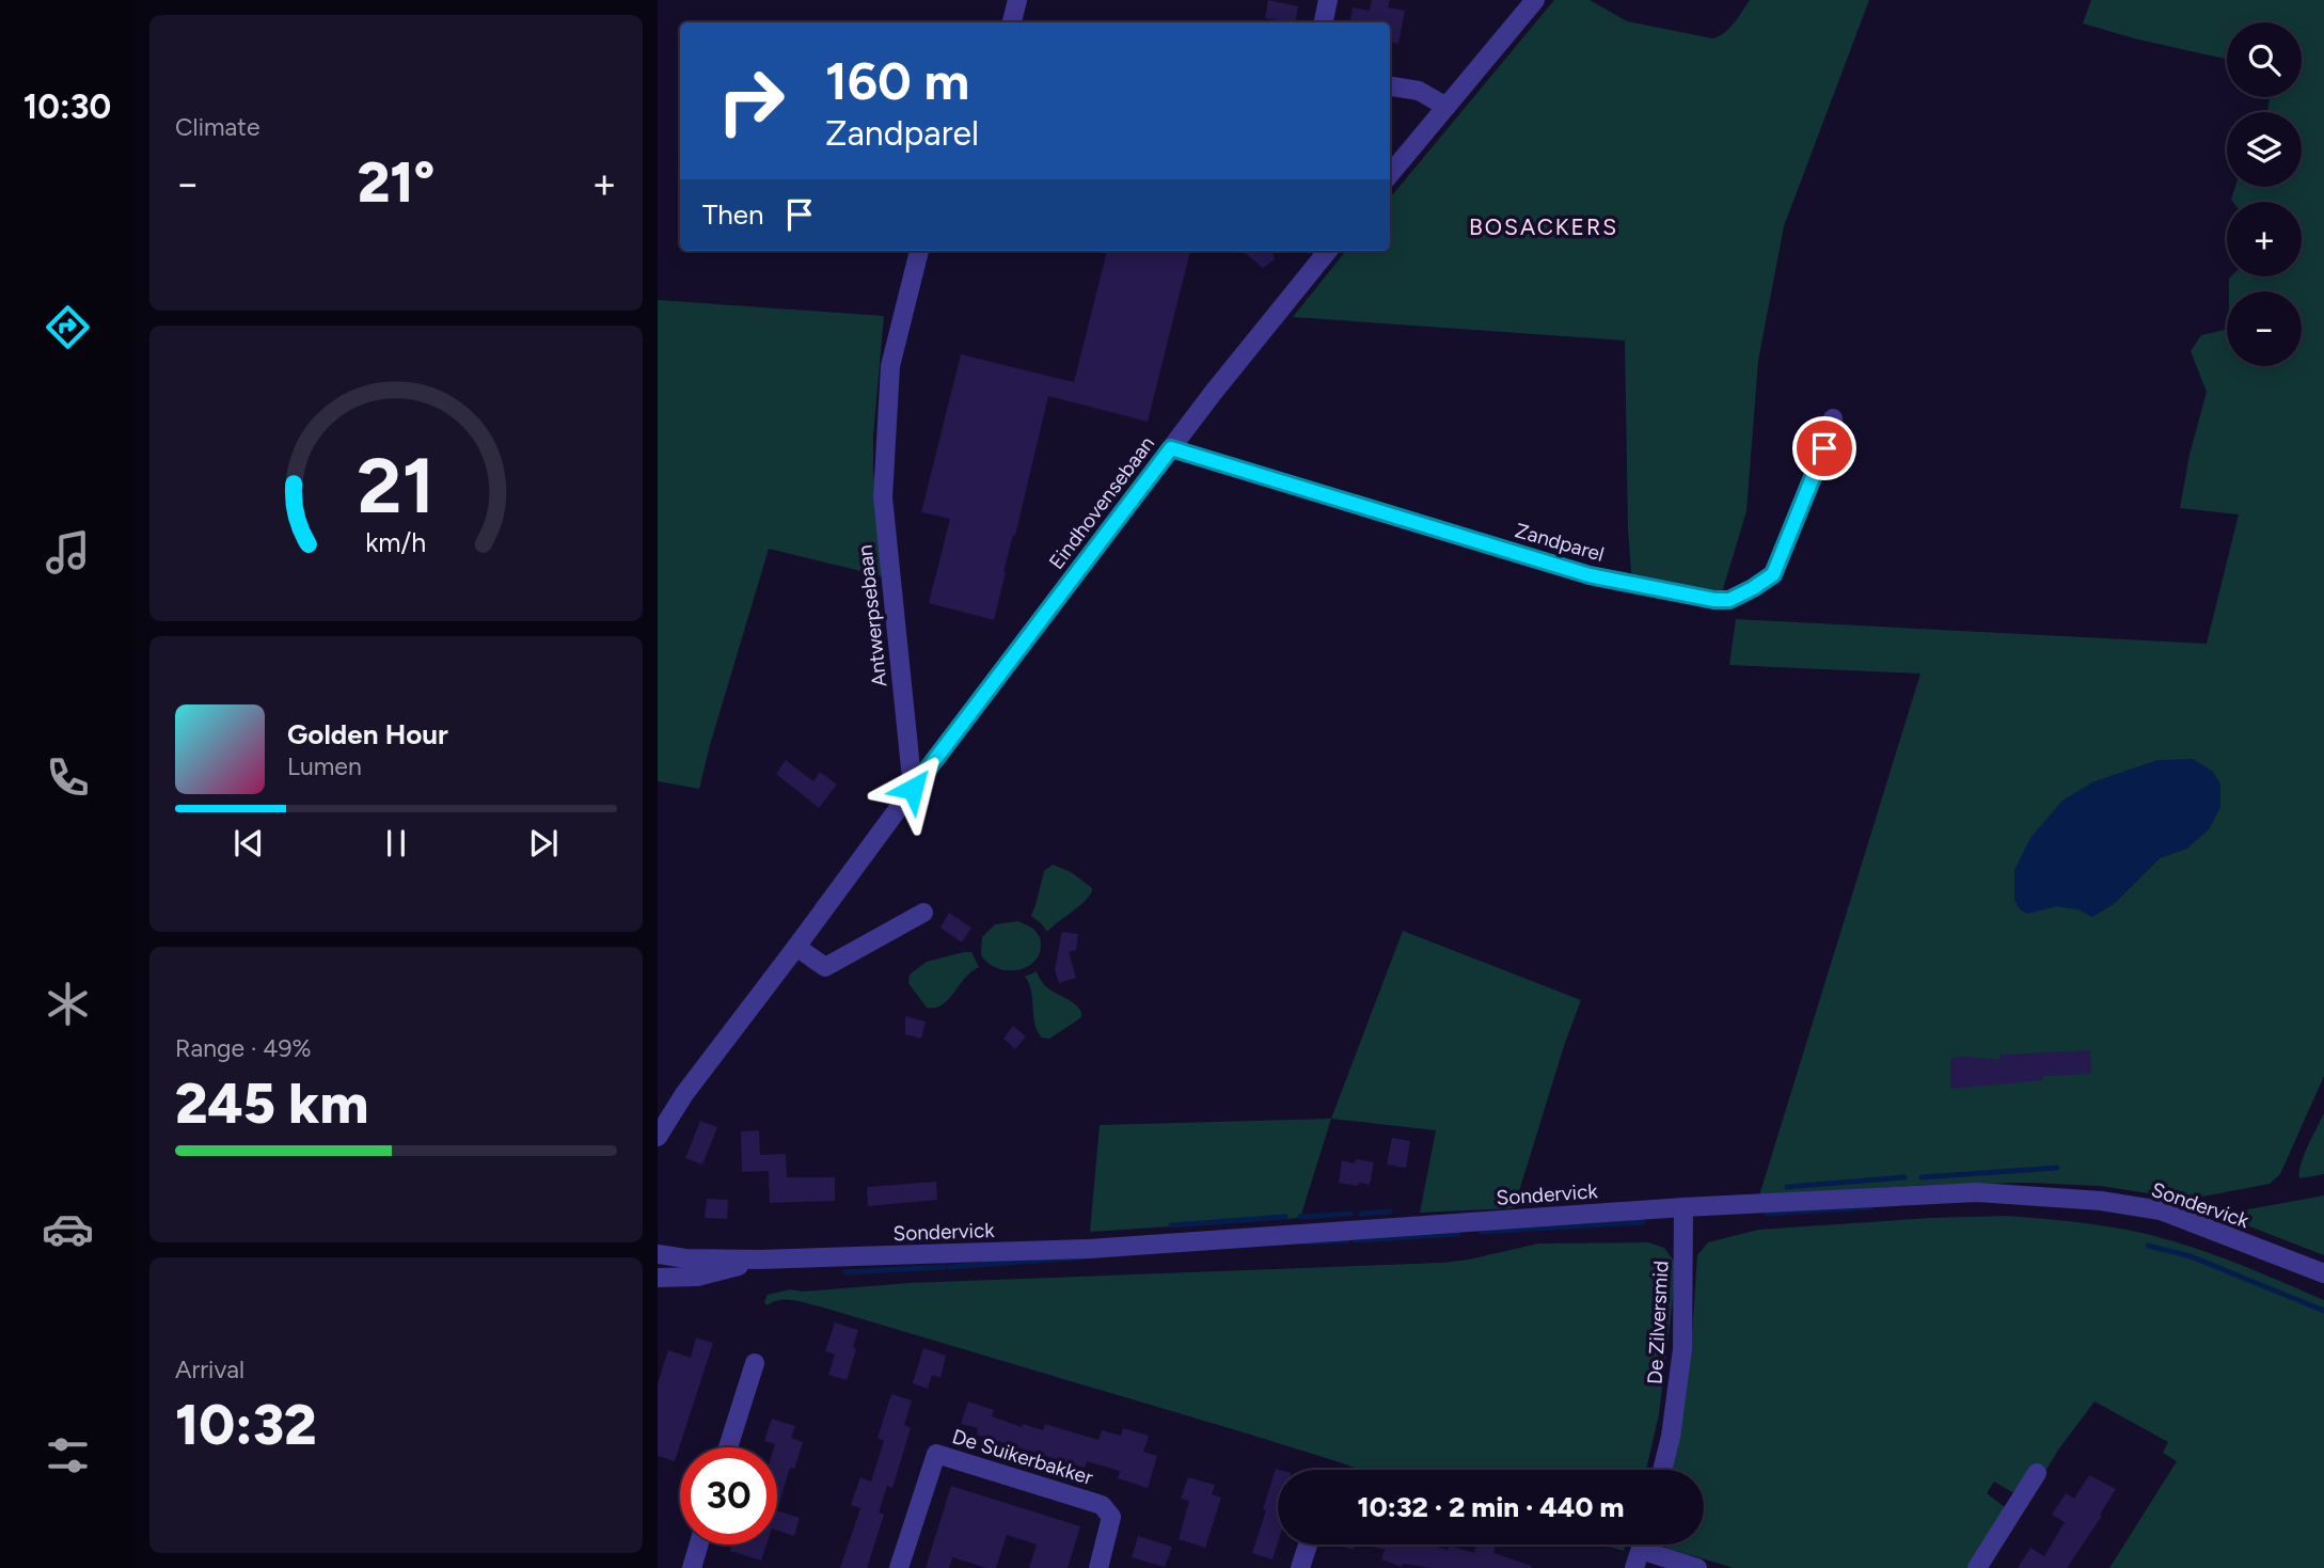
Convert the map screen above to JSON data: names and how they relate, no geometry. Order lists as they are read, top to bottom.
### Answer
{
  "streets": {
    "street": [
      "Eindhovensebaan",
      "Zandparel",
      "Antwerpsebaan",
      "Sondervick",
      "De Zilversmid",
      "De Suikerbakker"
    ]
  },
  "crossings": [
    ["Eindhovensebaan", "Zandparel"],
    ["Eindhovensebaan", "Antwerpsebaan"],
    ["Sondervick", "De Zilversmid"]
  ],
  "districts": ["BOSACKERS"],
  "page": {
    "tabs": "10:30",
    "tile": [
      "Climate",
      ["Range · 49%", "245 km"],
      ["Arrival", "10:32"]
    ],
    "map_buttons": ["+", "−"],
    "turn": ["160 m", "Zandparel"],
    "heat": ["−", "21°", "+"],
    "then": "Then",
    "song": ["Golden Hour", "Lumen"],
    "limit": "30",
    "trip": "10:32 · 2 min · 440 m",
    "gauge": ["21", "km/h"]
  }
}
